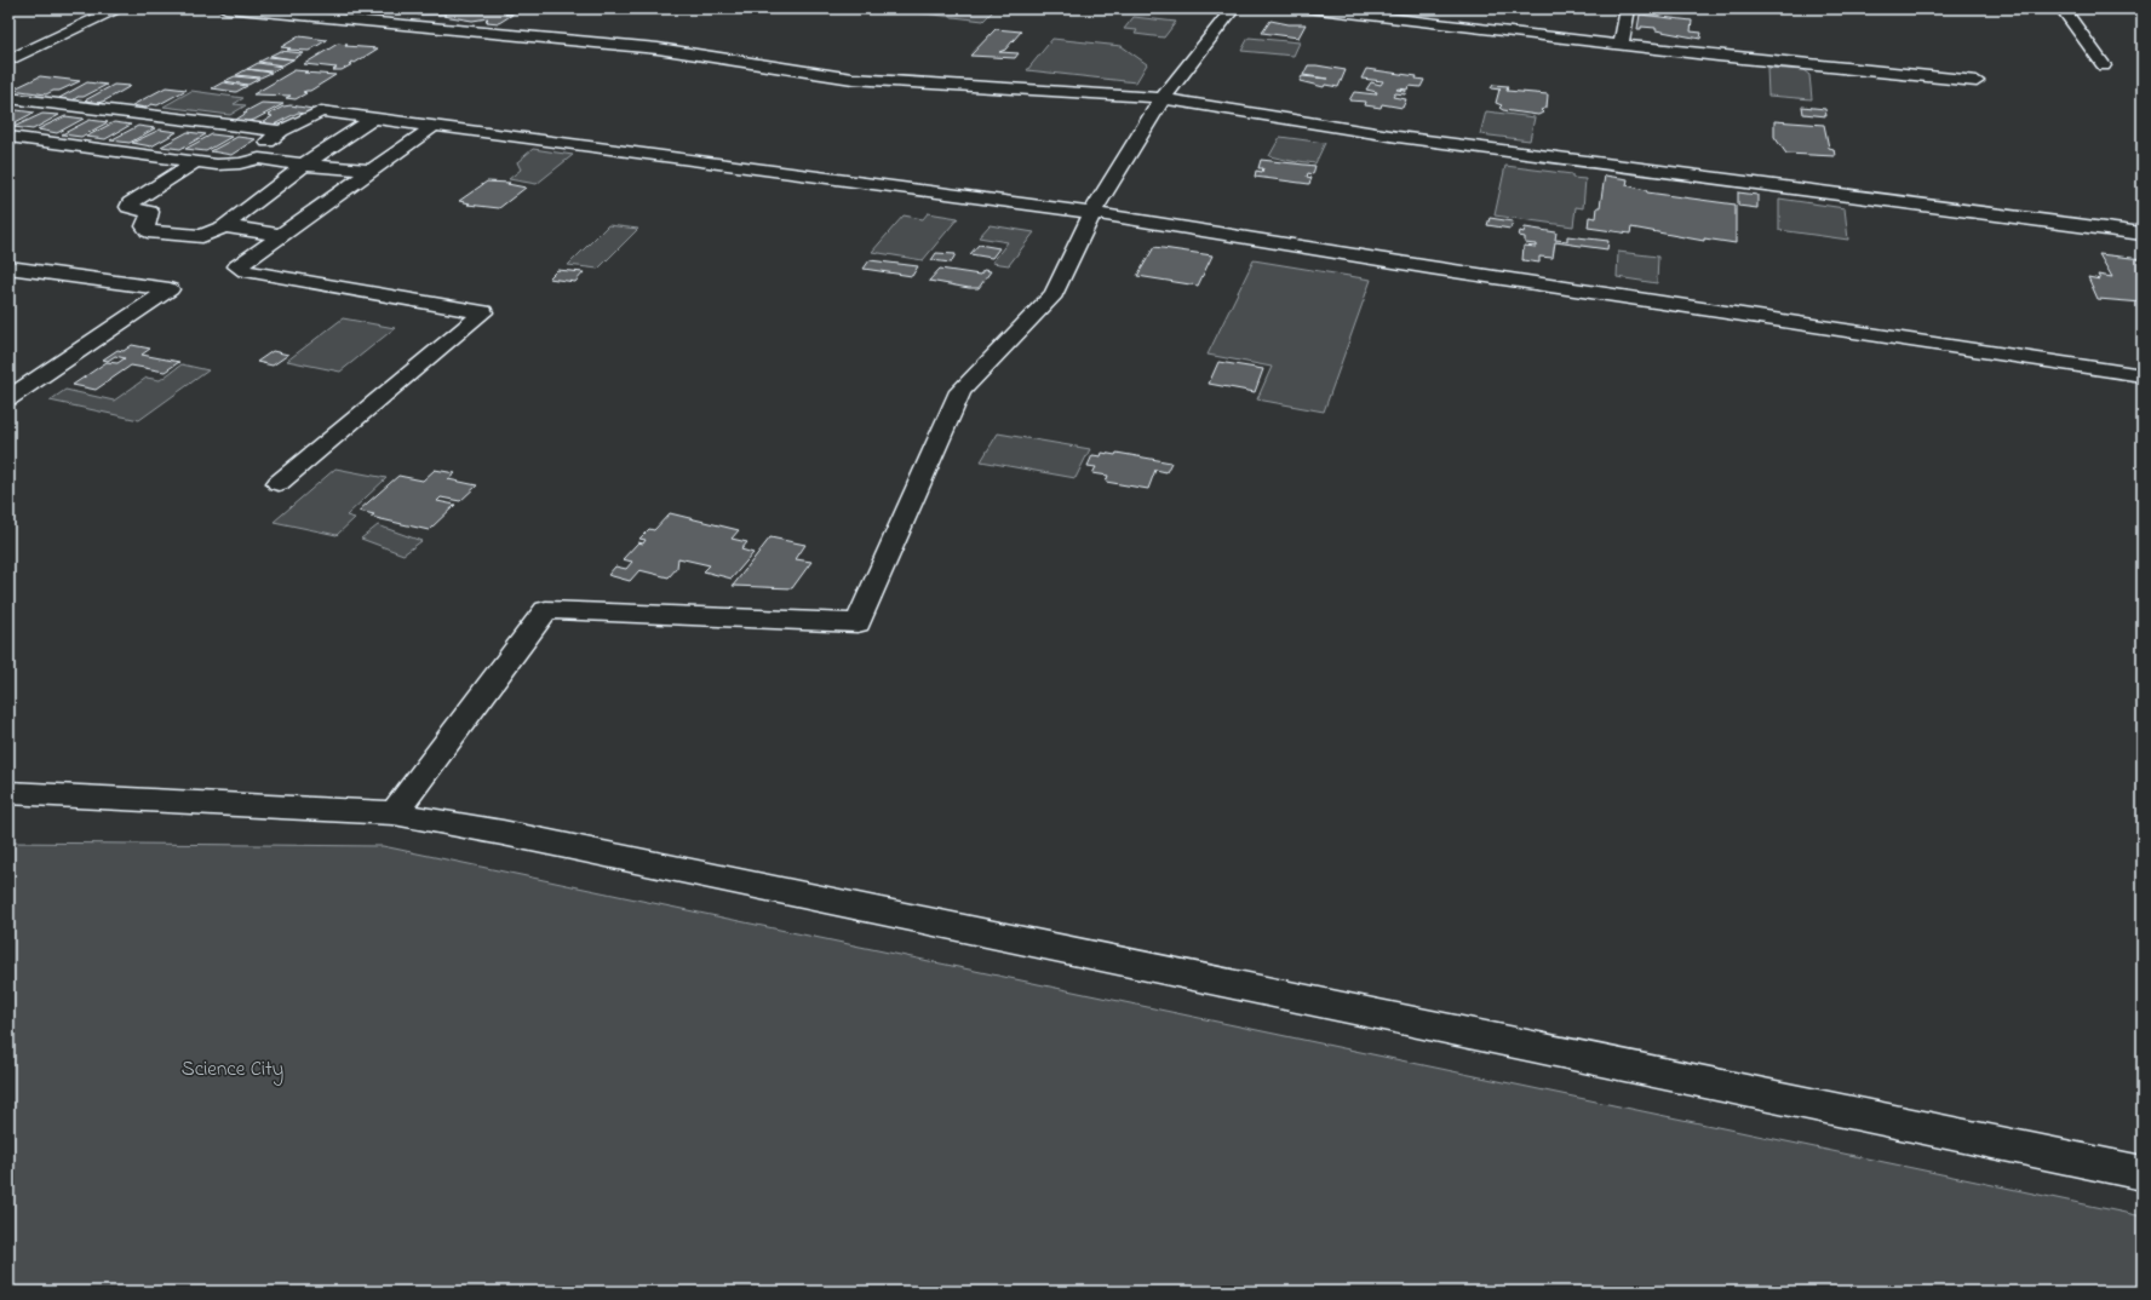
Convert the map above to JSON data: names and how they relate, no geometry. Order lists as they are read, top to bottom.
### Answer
{
  "parks": ["Science City"]
}
